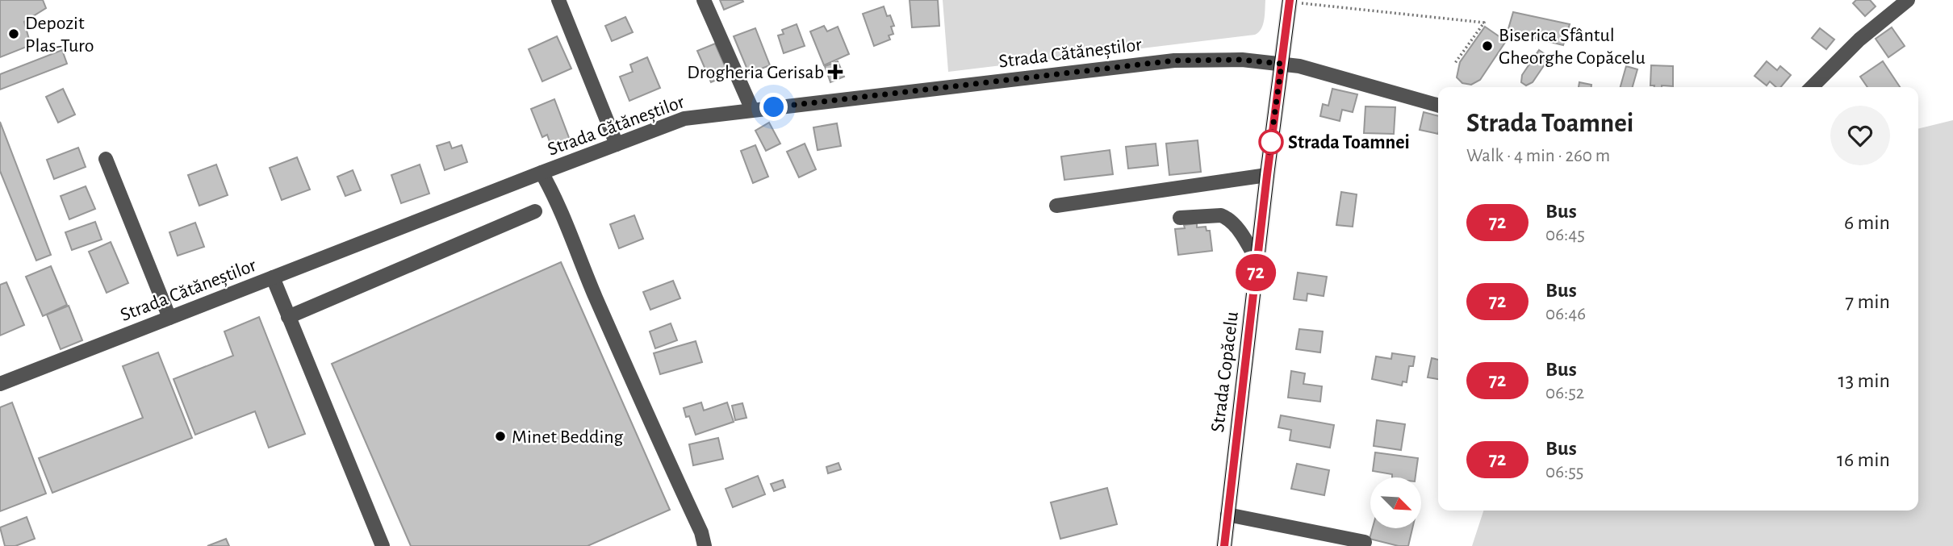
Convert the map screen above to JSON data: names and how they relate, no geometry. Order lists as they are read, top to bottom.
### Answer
{
  "streets": {
    "main road": ["Strada Copăcelu"],
    "street": ["Strada Cătăneștilor"]
  },
  "crossings": [
    ["Strada Cătăneștilor", "Strada Copăcelu"]
  ],
  "places": {
    "other": [
      "Depozit Plas-Turo",
      "Biserica Sfântul Gheorghe Copăcelu",
      "Strada Toamnei",
      "Minet Bedding"
    ],
    "health": ["Drogheria Gerisab"]
  },
  "lines": ["bus line 72"],
  "north": "bottom right",
  "page": {
    "on_map": "72",
    "heading": ["Strada Toamnei", "Walk · 4 min · 260 m"],
    "list": [
      {
        "mark": "72",
        "name": "Bus",
        "note": "06:45",
        "value": "6 min"
      },
      {
        "mark": "72",
        "name": "Bus",
        "note": "06:46",
        "value": "7 min"
      },
      {
        "mark": "72",
        "name": "Bus",
        "note": "06:52",
        "value": "13 min"
      },
      {
        "mark": "72",
        "name": "Bus",
        "note": "06:55",
        "value": "16 min"
      }
    ]
  }
}
